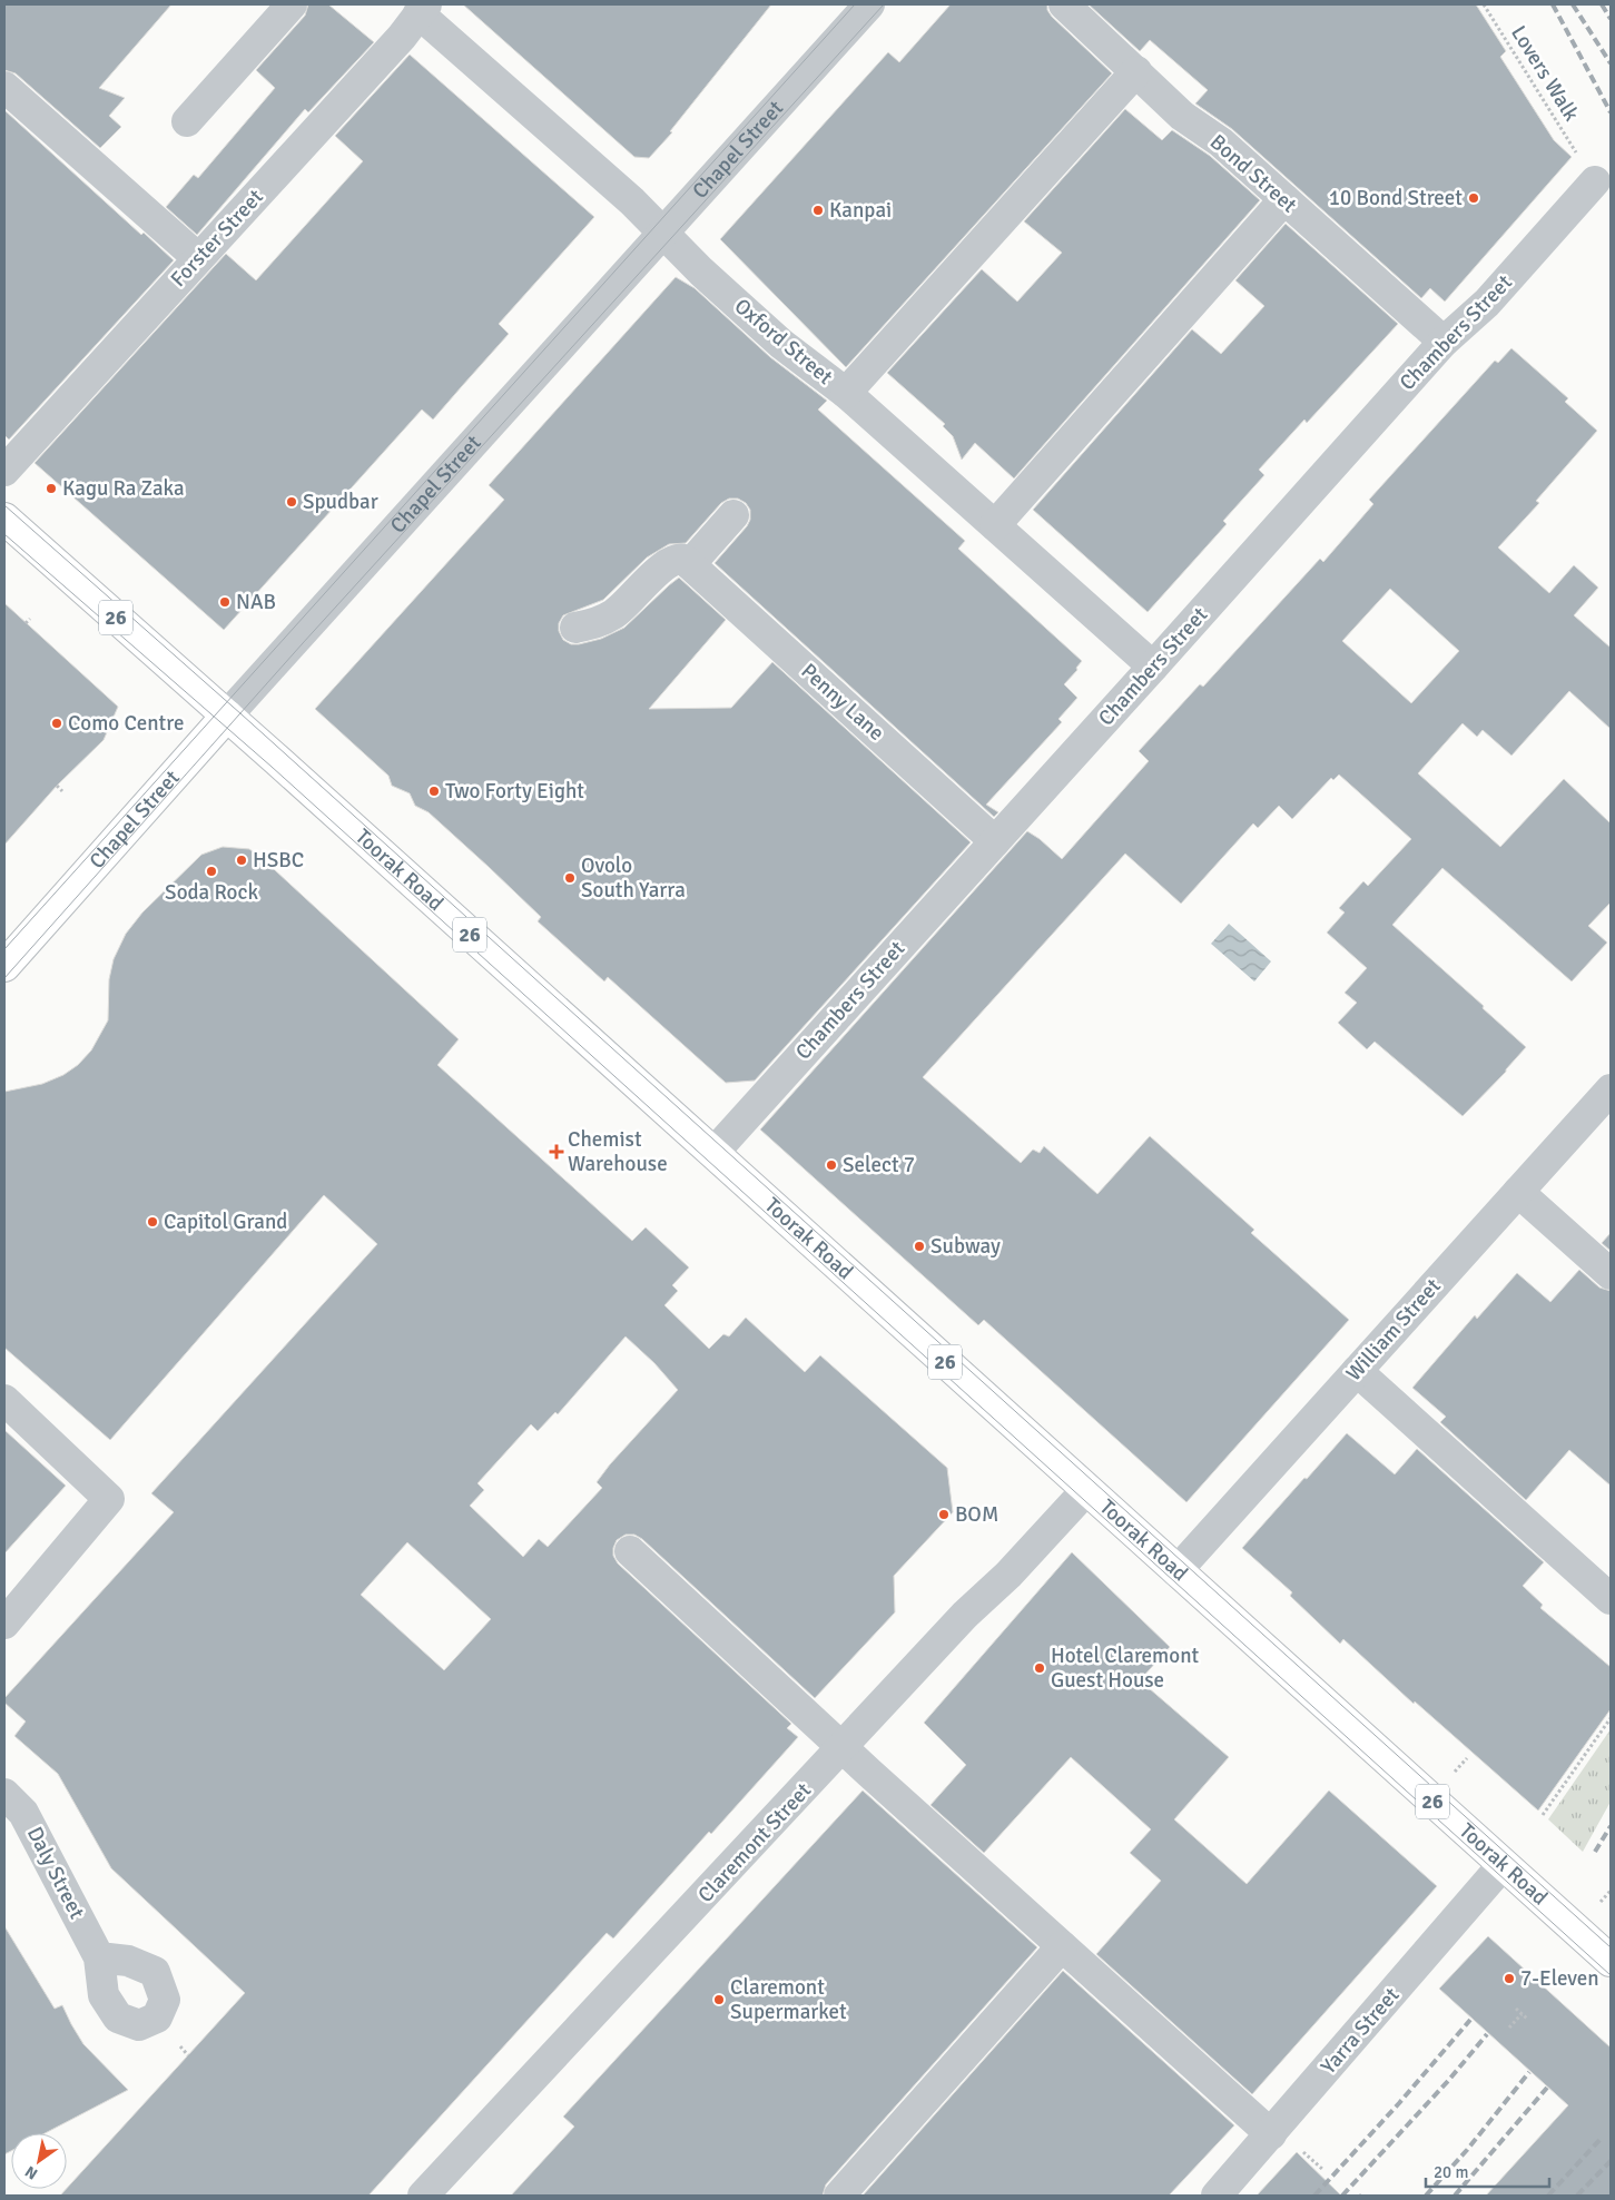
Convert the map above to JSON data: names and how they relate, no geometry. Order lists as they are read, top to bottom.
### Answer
{
  "streets": {
    "main road": ["Chapel Street", "26", "Toorak Road"],
    "street": [
      "Bond Street",
      "Forster Street",
      "Chambers Street",
      "Oxford Street",
      "Penny Lane",
      "William Street",
      "Claremont Street",
      "Daly Street",
      "Yarra Street"
    ],
    "path": ["Lovers Walk"]
  },
  "crossings": [
    ["Chapel Street", "Oxford Street"],
    ["Chapel Street", "Toorak Road"],
    ["Bond Street", "Chambers Street"],
    ["Forster Street", "Oxford Street"],
    ["Chambers Street", "Oxford Street"],
    ["Chambers Street", "Penny Lane"],
    ["Chambers Street", "Toorak Road"],
    ["Toorak Road", "William Street"],
    ["Toorak Road", "Claremont Street"],
    ["Toorak Road", "Yarra Street"]
  ],
  "places": {
    "other": [
      "10 Bond Street",
      "Kanpai",
      "Kagu Ra Zaka",
      "Spudbar",
      "NAB",
      "Como Centre",
      "Two Forty Eight",
      "HSBC",
      "Soda Rock",
      "Ovolo South Yarra",
      "Select 7",
      "Capitol Grand",
      "Subway",
      "BOM",
      "Hotel Claremont Guest House",
      "7-Eleven",
      "Claremont Supermarket"
    ],
    "health": ["Chemist Warehouse"]
  },
  "scale_bar": "20 m",
  "north": "bottom left"
}
